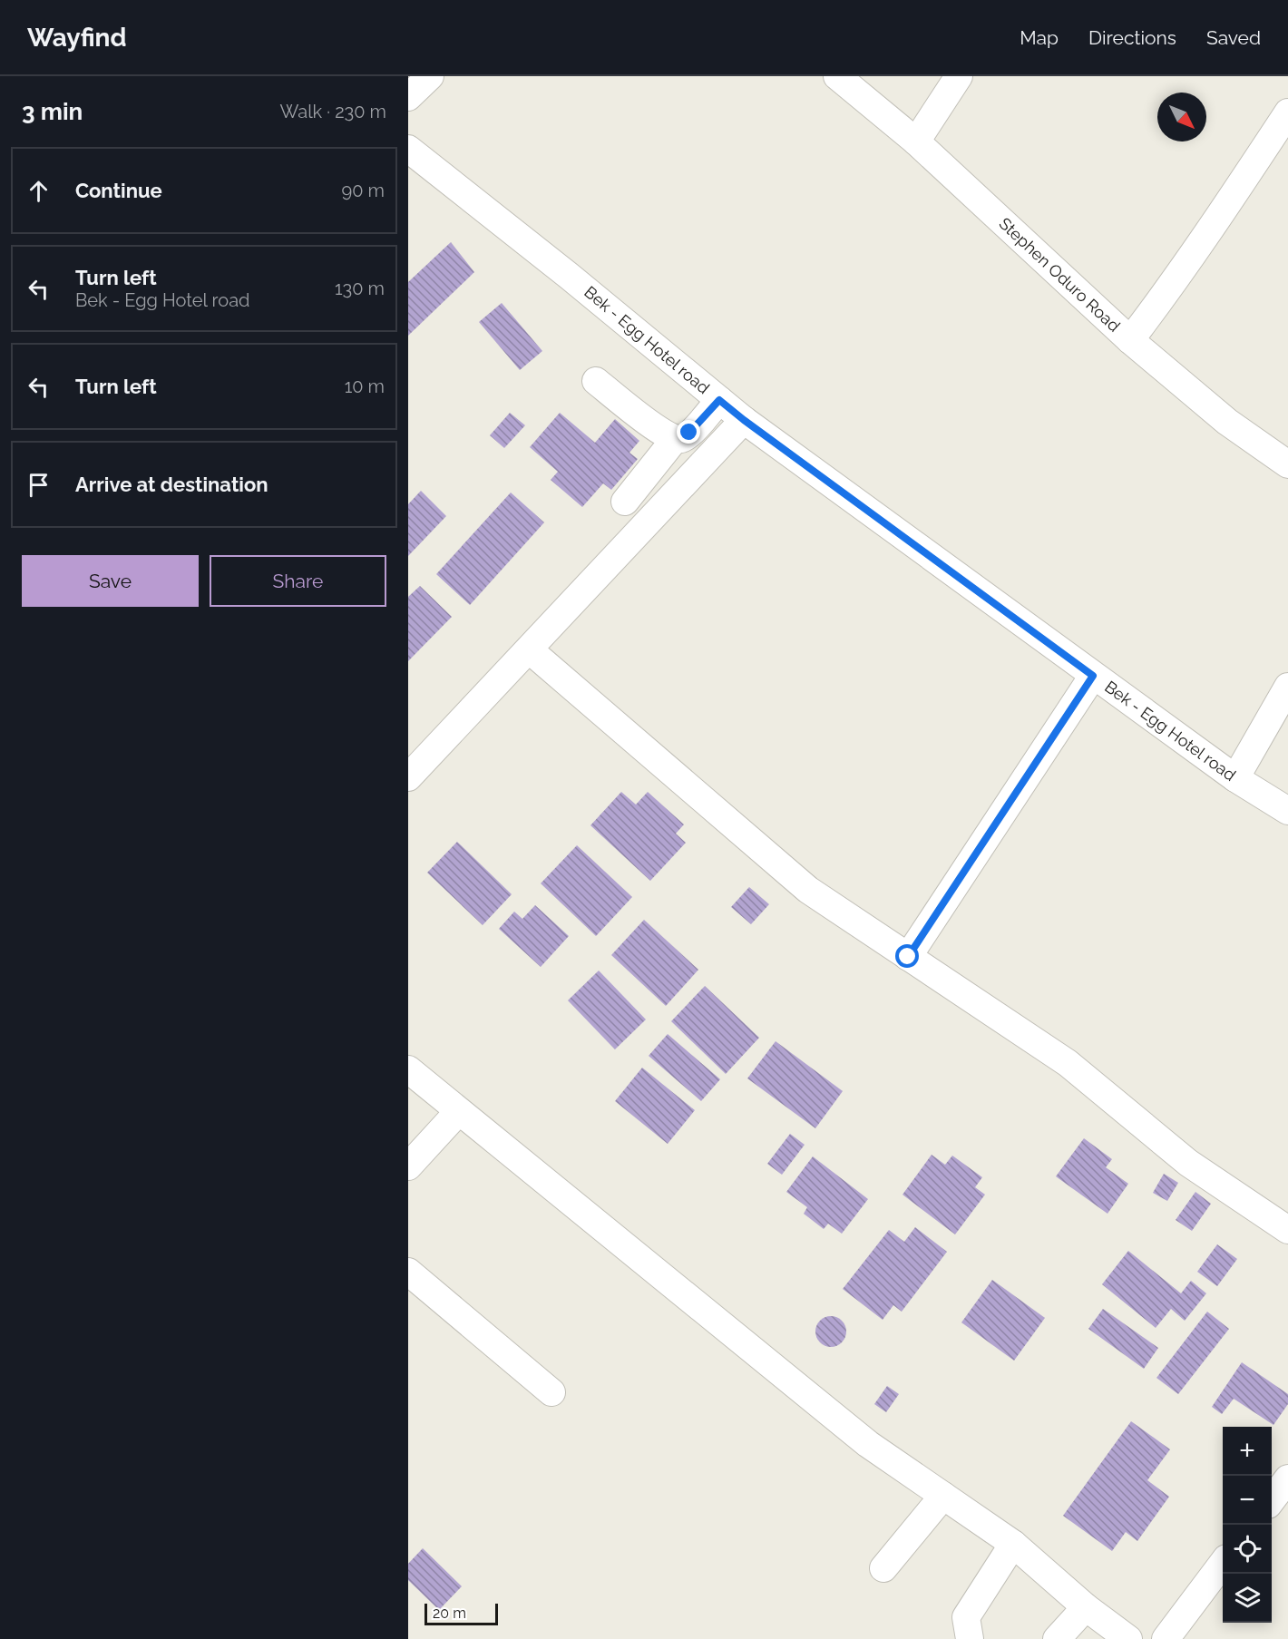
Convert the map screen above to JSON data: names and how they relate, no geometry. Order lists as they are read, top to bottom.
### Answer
{
  "streets": {
    "street": ["Stephen Oduro Road", "Bek - Egg Hotel road"]
  },
  "scale_bar": "20 m",
  "north": "bottom right",
  "page": {
    "header": "Wayfind",
    "nav": ["Map", "Directions", "Saved"],
    "heading": ["3 min", "Walk · 230 m"],
    "list": [
      ["Continue", "90 m"],
      ["Turn left", "Bek - Egg Hotel road", "130 m"],
      ["Turn left", "10 m"],
      "Arrive at destination"
    ],
    "buttons": ["Save", "Share"],
    "map_buttons": ["+", "−"],
    "scale": "20 m"
  }
}
